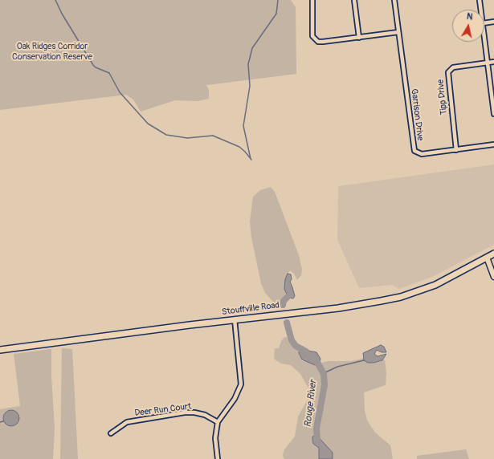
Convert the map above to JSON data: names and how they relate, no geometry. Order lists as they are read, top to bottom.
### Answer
{
  "streets": {
    "main road": ["Stouffville Road"],
    "street": ["Tipp Drive", "Garrison Drive", "Deer Run Court"]
  },
  "crossings": [
    ["Tipp Drive", "Garrison Drive"]
  ],
  "water": ["Rouge River"],
  "parks": ["Oak Ridges Corridor Conservation Reserve"],
  "north": "top"
}
